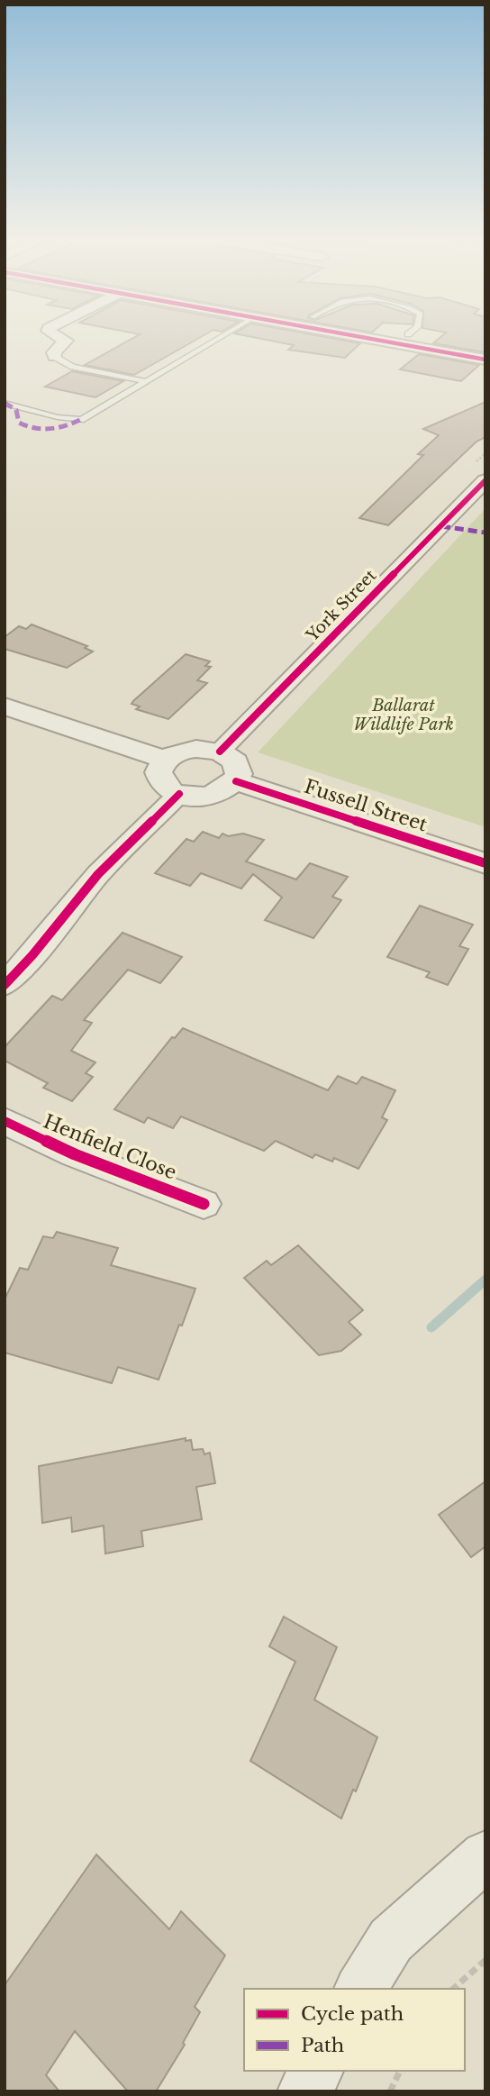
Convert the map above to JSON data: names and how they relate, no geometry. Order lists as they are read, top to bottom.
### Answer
{
  "streets": {
    "street": ["York Street", "Fussell Street", "Henfield Close"]
  },
  "crossings": [
    ["York Street", "Fussell Street"]
  ],
  "parks": ["Ballarat Wildlife Park"],
  "legend": ["Cycle path", "Path"]
}
